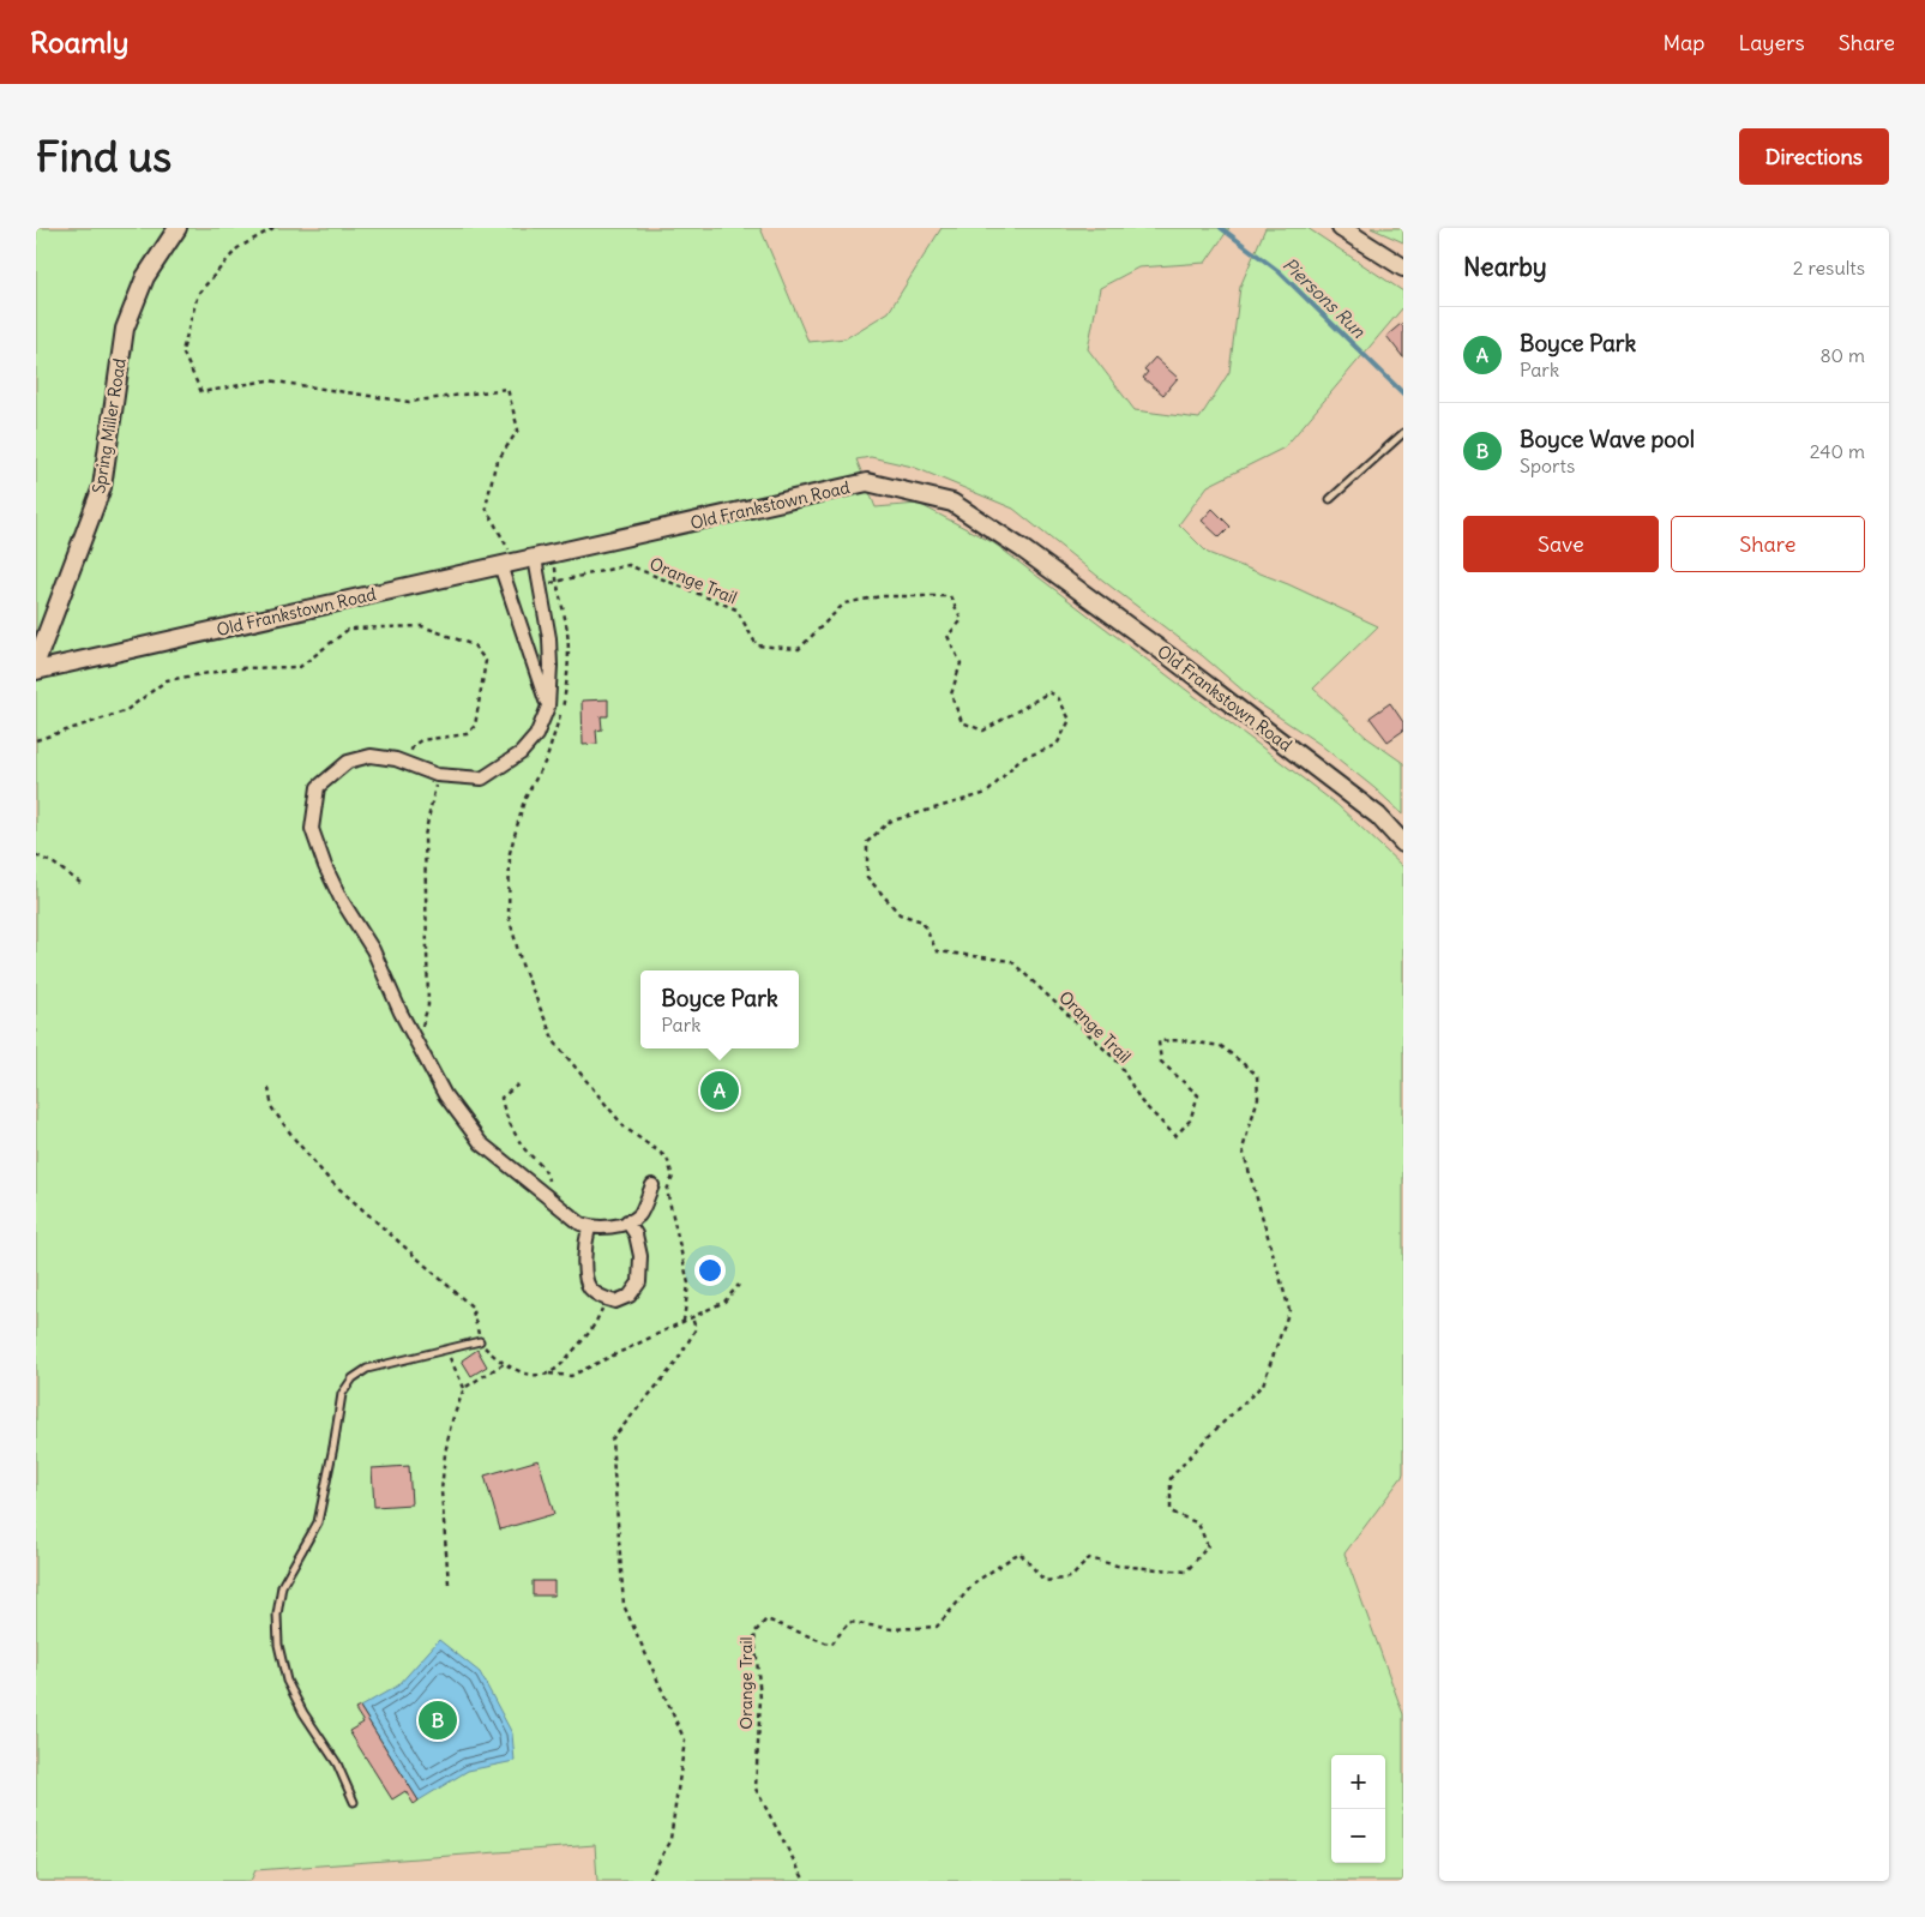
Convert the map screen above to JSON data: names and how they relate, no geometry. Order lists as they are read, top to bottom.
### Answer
{
  "streets": {
    "street": ["Spring Miller Road", "Old Frankstown Road"],
    "path": ["Orange Trail"]
  },
  "water": ["Piersons Run"],
  "page": {
    "header": "Roamly",
    "nav": ["Map", "Layers", "Share"],
    "buttons": [
      "Directions",
      ["Save", "Share"]
    ],
    "title": "Find us",
    "heading": ["Nearby", "2 results"],
    "list": [
      {
        "mark": "A",
        "name": "Boyce Park",
        "note": "Park",
        "value": "80 m"
      },
      {
        "mark": "B",
        "name": "Boyce Wave pool",
        "note": "Sports",
        "value": "240 m"
      }
    ],
    "popup": ["Boyce Park", "Park"],
    "pins": ["A", "B"],
    "map_buttons": ["+", "−"]
  }
}
